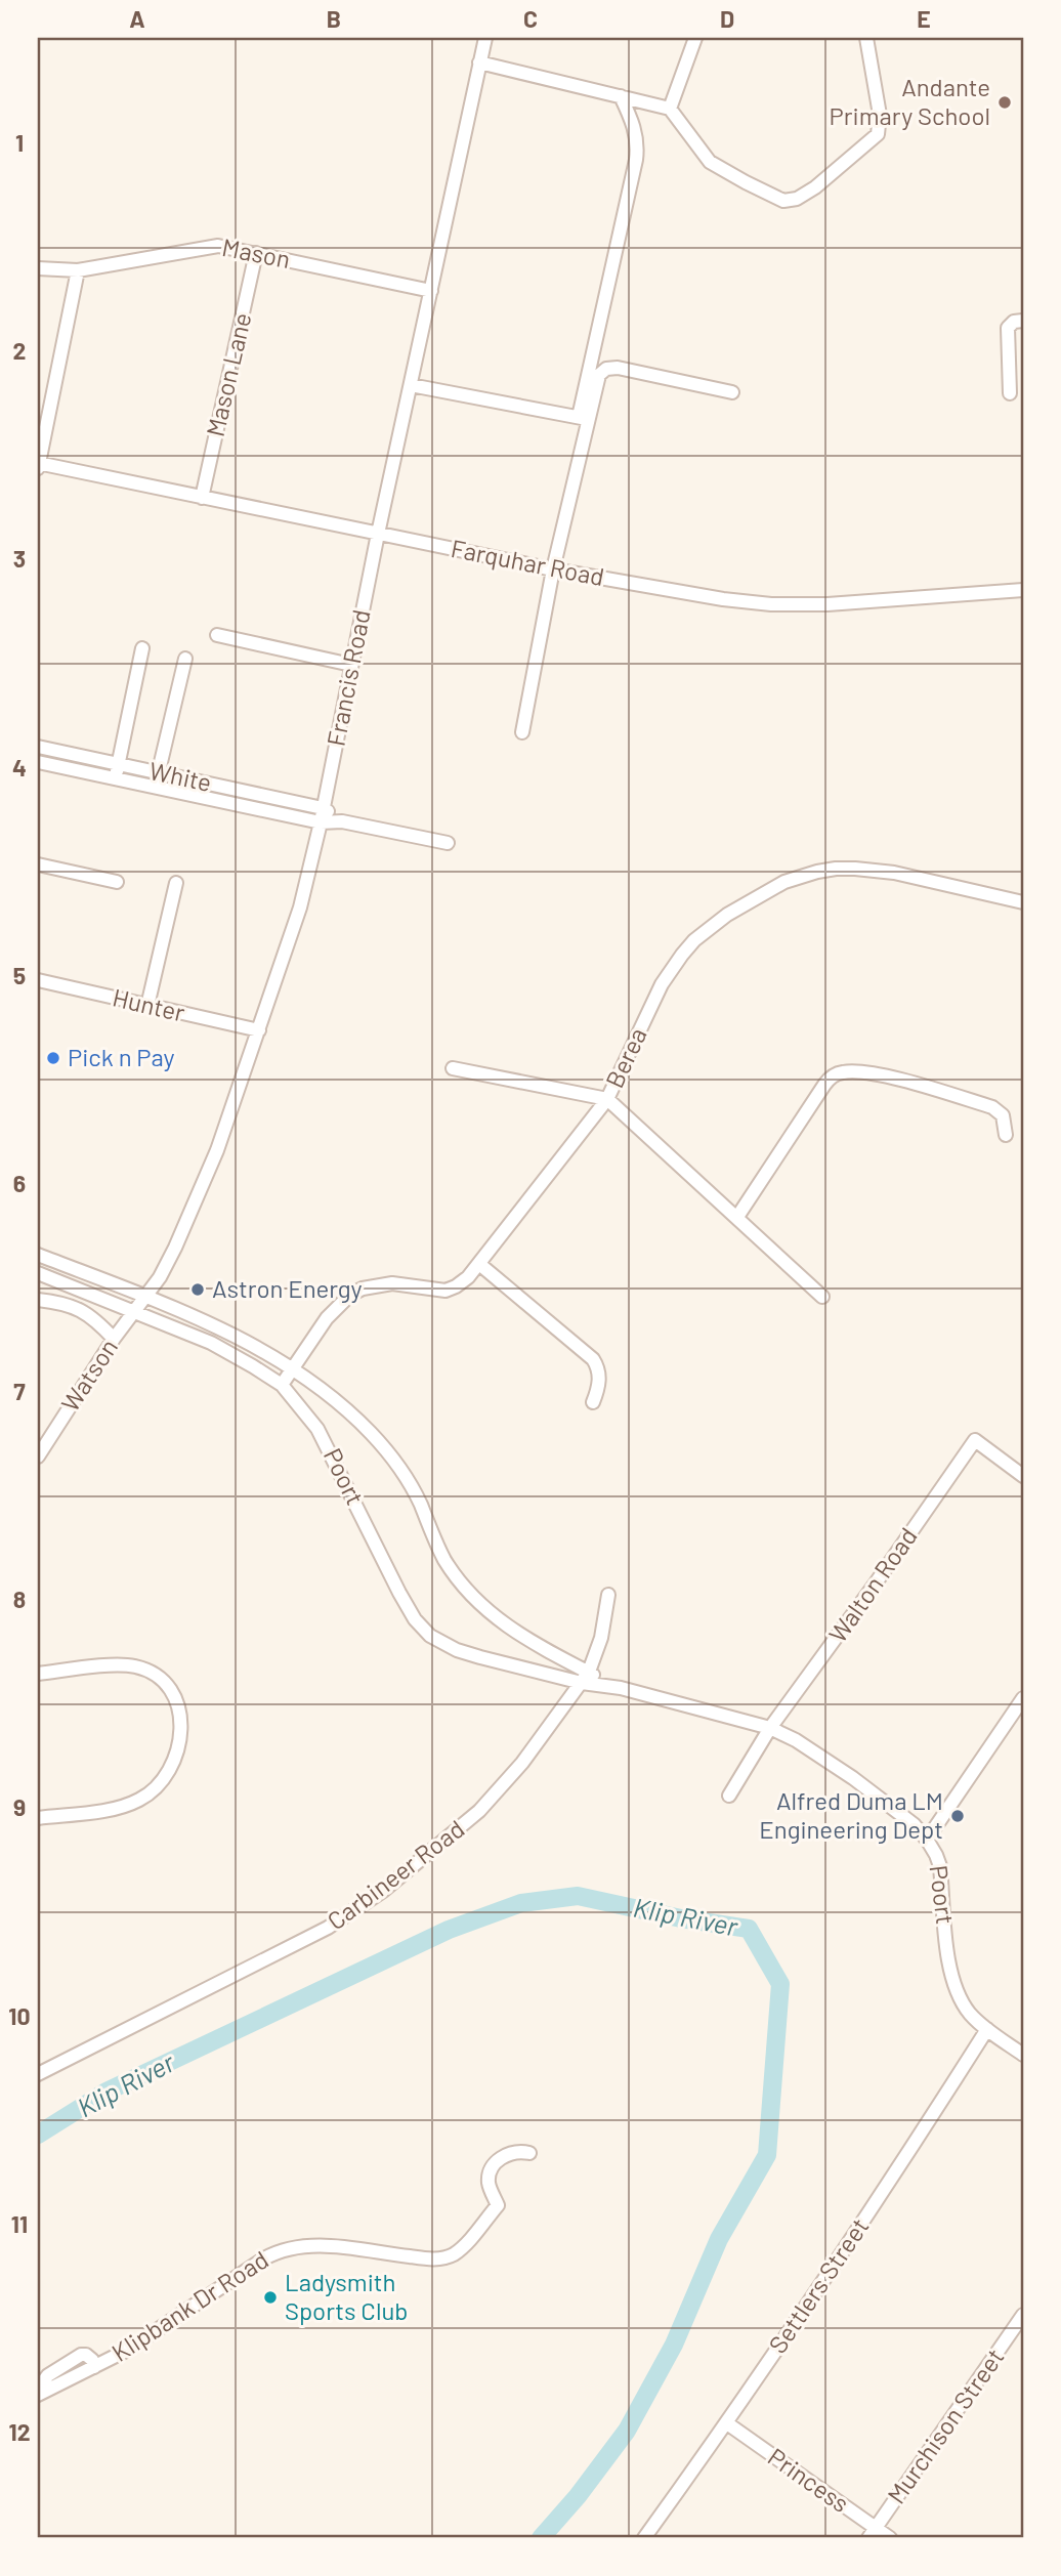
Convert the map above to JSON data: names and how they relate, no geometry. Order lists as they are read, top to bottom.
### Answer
{
  "streets": {
    "street": [
      "Mason",
      "Mason Lane",
      "Farquhar Road",
      "Francis Road",
      "White",
      "Hunter",
      "Berea",
      "Watson",
      "Poort",
      "Walton Road",
      "Carbineer Road",
      "Settlers Street",
      "Klipbank Dr Road",
      "Murchison Street",
      "Princess"
    ]
  },
  "crossings": [
    ["Mason", "Mason Lane"],
    ["Mason", "Francis Road"],
    ["Mason Lane", "Farquhar Road"],
    ["Farquhar Road", "Francis Road"],
    ["Francis Road", "White"],
    ["Francis Road", "Hunter"],
    ["Francis Road", "Watson"],
    ["Francis Road", "Poort"],
    ["Berea", "Poort"],
    ["Watson", "Poort"],
    ["Poort", "Walton Road"],
    ["Poort", "Carbineer Road"],
    ["Poort", "Settlers Street"],
    ["Settlers Street", "Princess"],
    ["Murchison Street", "Princess"]
  ],
  "water": ["Klip River"],
  "places": [
    "Andante Primary School",
    "Pick n Pay",
    "Astron Energy",
    "Alfred Duma LM Engineering Dept",
    "Ladysmith Sports Club"
  ],
  "grid": {
    "columns": [
      "A",
      "B",
      "C",
      "D",
      "E"
    ],
    "rows": [
      "1",
      "2",
      "3",
      "4",
      "5",
      "6",
      "7",
      "8",
      "9",
      "10",
      "11",
      "12"
    ]
  }
}
